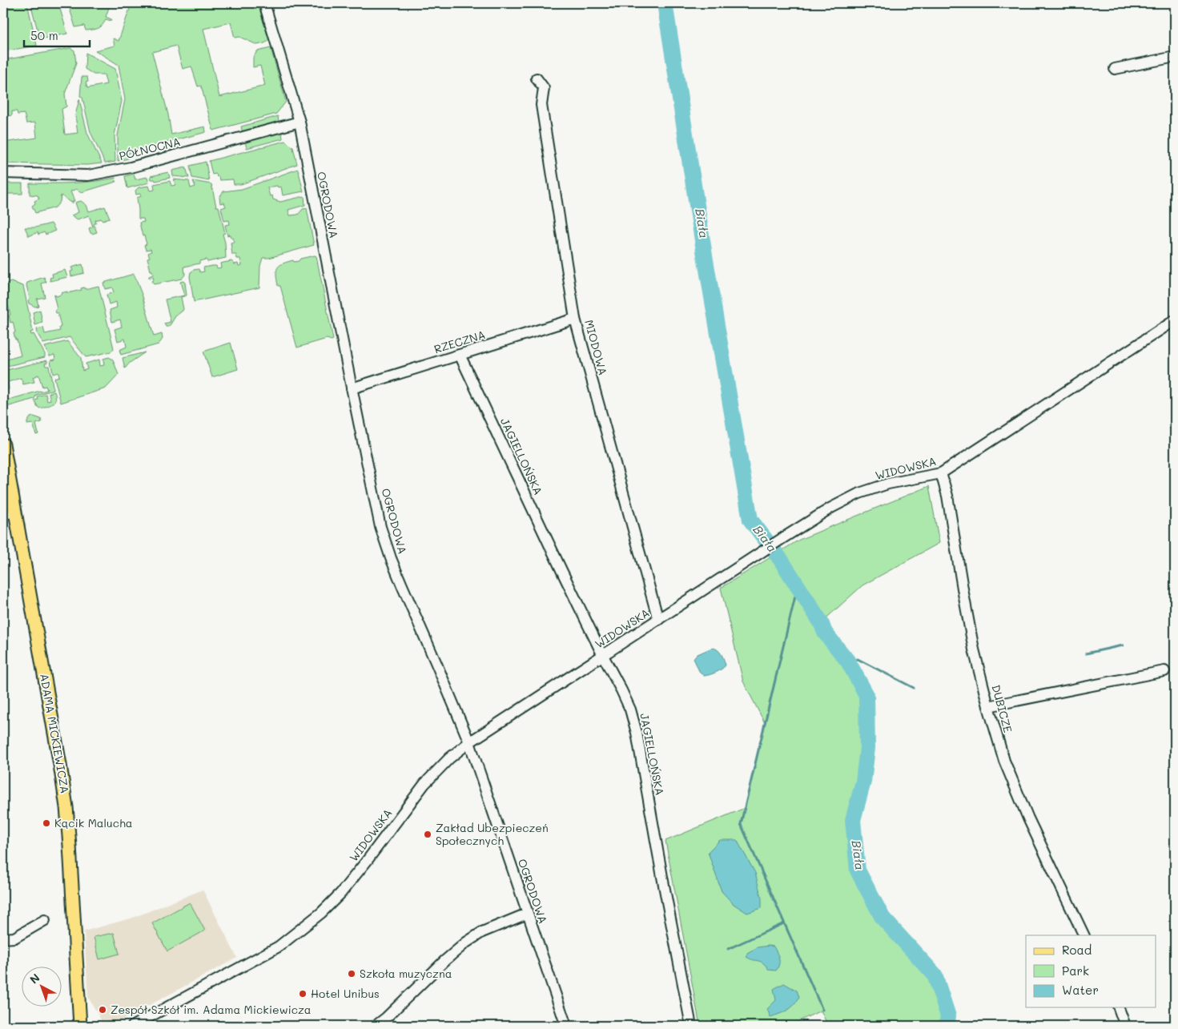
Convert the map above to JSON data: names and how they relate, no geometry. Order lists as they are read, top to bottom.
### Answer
{
  "streets": {
    "main road": ["ADAMA MICKIEWICZA"],
    "street": [
      "PÓŁNOCNA",
      "OGRODOWA",
      "RZECZNA",
      "MIODOWA",
      "JAGIELLOŃSKA",
      "WIDOWSKA",
      "DUBICZE"
    ]
  },
  "crossings": [
    ["PÓŁNOCNA", "OGRODOWA"],
    ["OGRODOWA", "RZECZNA"],
    ["OGRODOWA", "WIDOWSKA"],
    ["RZECZNA", "MIODOWA"],
    ["RZECZNA", "JAGIELLOŃSKA"],
    ["MIODOWA", "WIDOWSKA"],
    ["JAGIELLOŃSKA", "WIDOWSKA"],
    ["WIDOWSKA", "DUBICZE"]
  ],
  "water": ["Biała"],
  "places": [
    "Kącik Malucha",
    "Zakład Ubezpieczeń Społecznych",
    "Szkoła muzyczna",
    "Hotel Unibus",
    "Zespół Szkół im. Adama Mickiewicza"
  ],
  "legend": ["Road", "Park", "Water"],
  "scale_bar": "50 m",
  "north": "top left"
}
